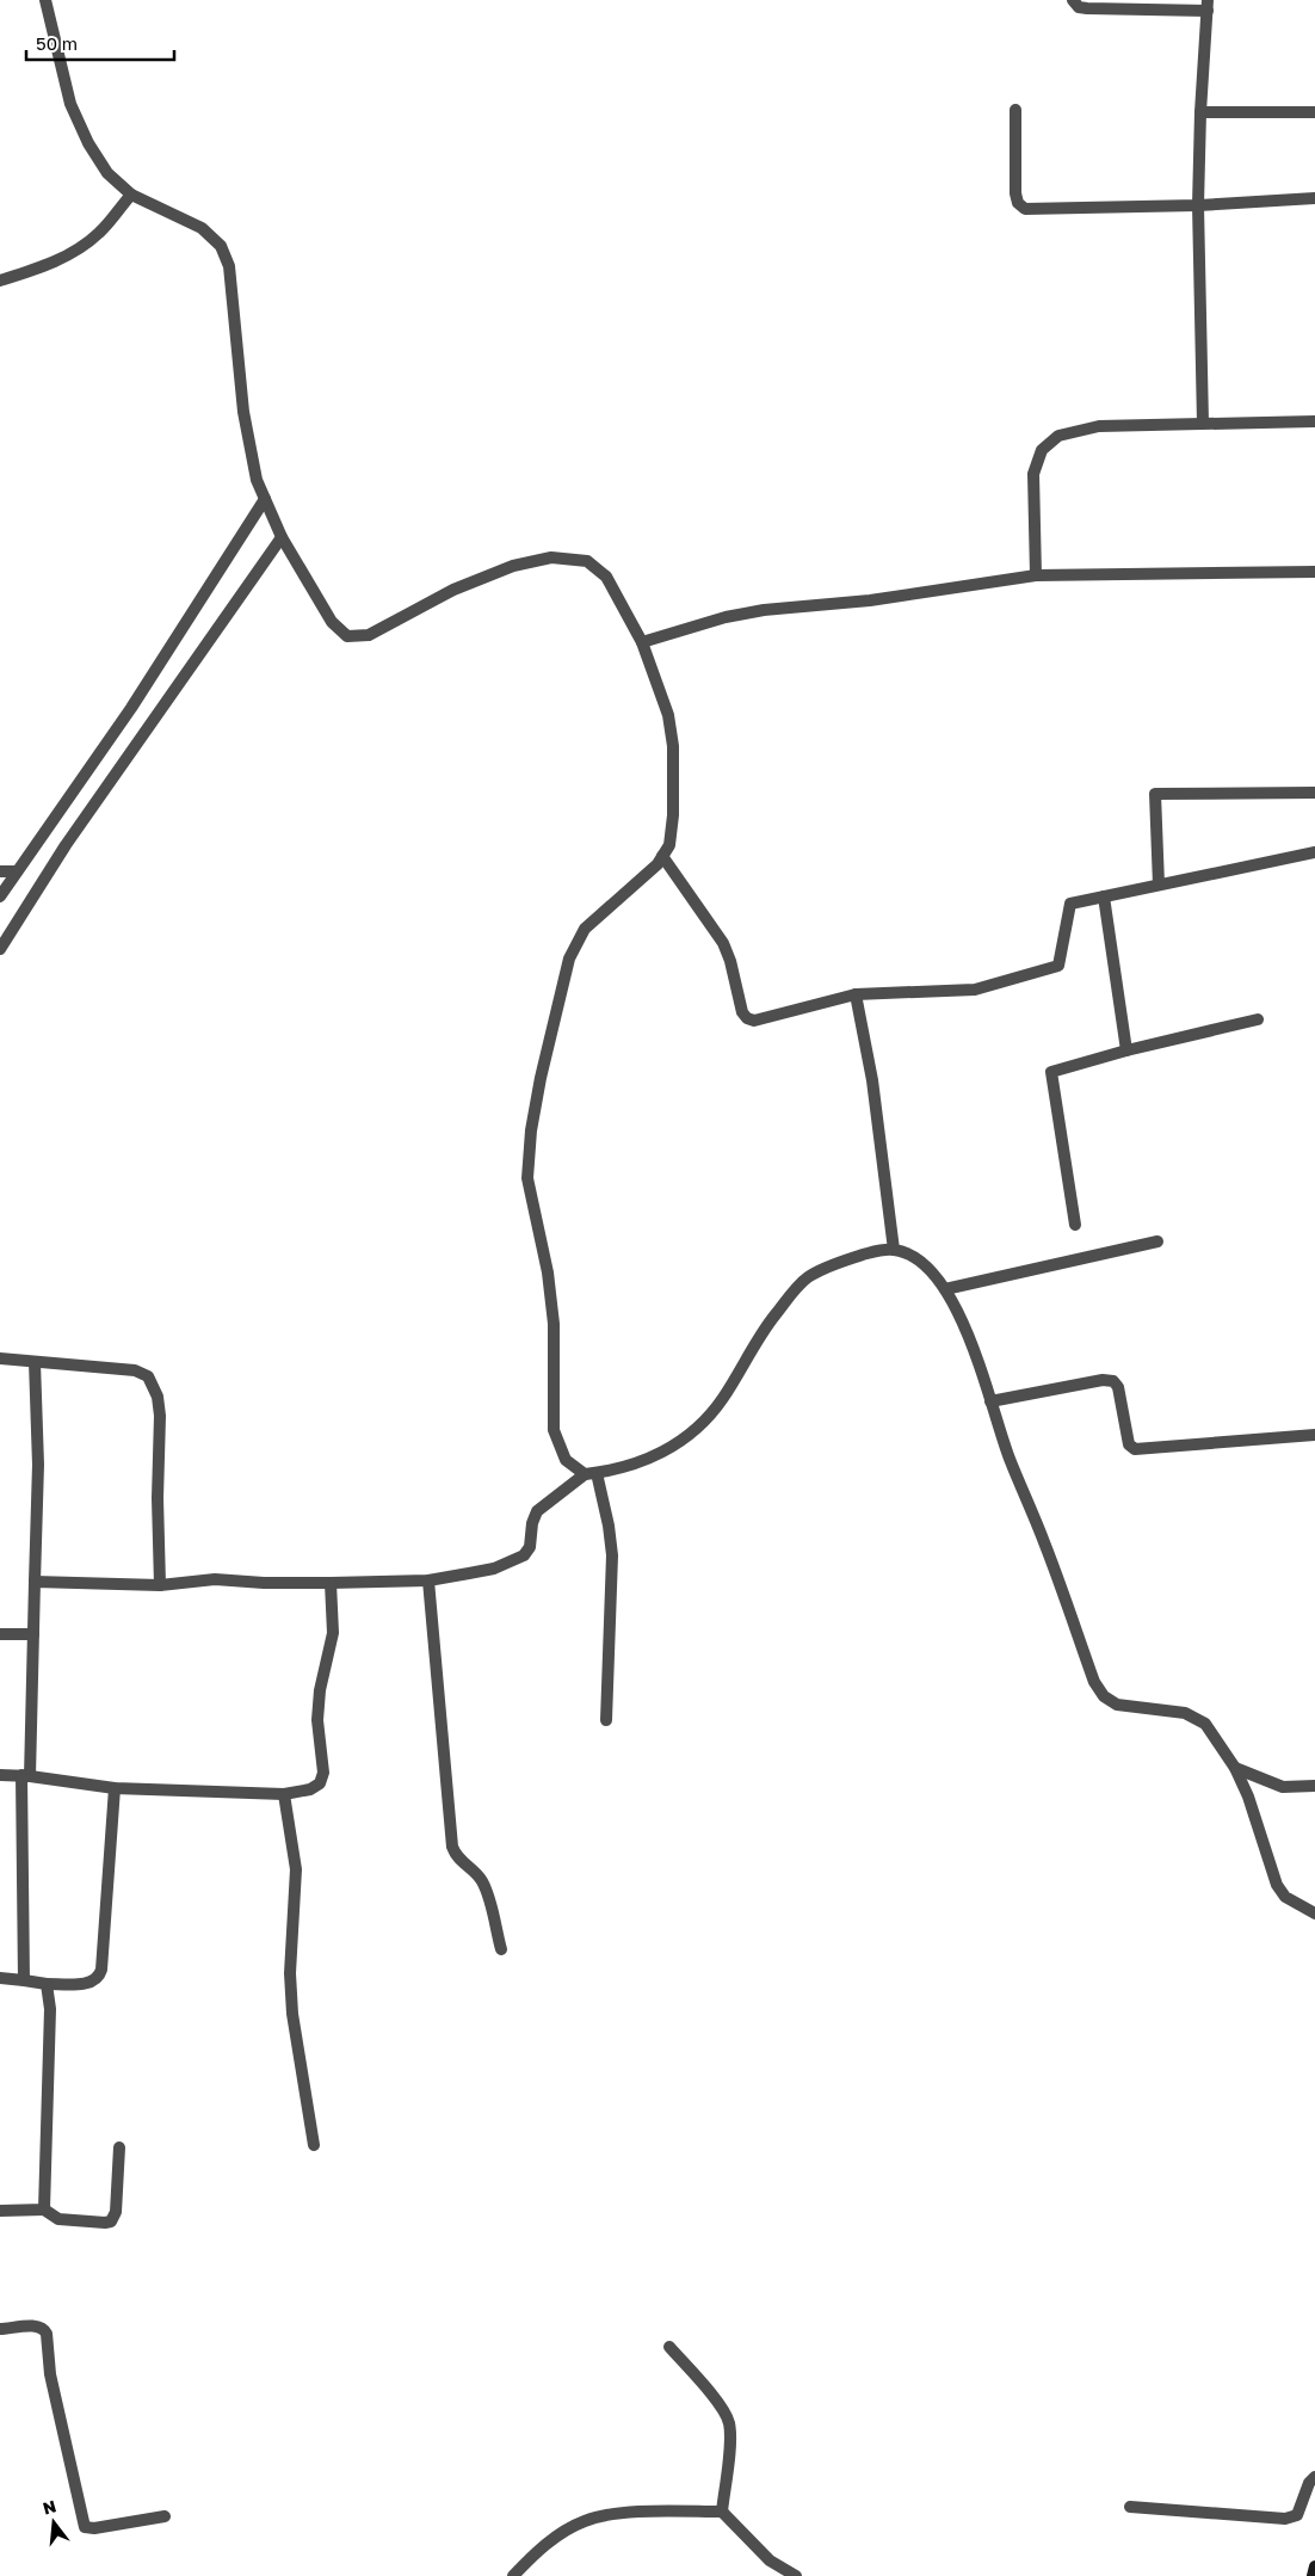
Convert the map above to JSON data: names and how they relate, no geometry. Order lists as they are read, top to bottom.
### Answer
{
  "scale_bar": "50 m",
  "north": "top"
}
